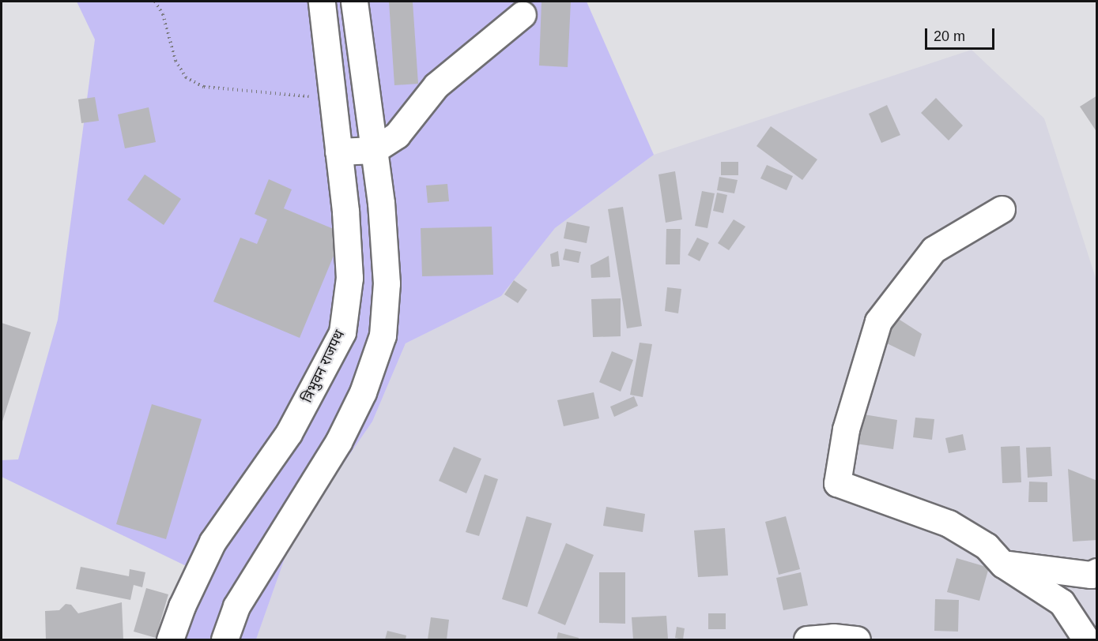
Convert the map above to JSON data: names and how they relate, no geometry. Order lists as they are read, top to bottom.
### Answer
{
  "streets": {
    "main road": ["त्रिभुवन राजपथ"]
  },
  "scale_bar": "20 m"
}
